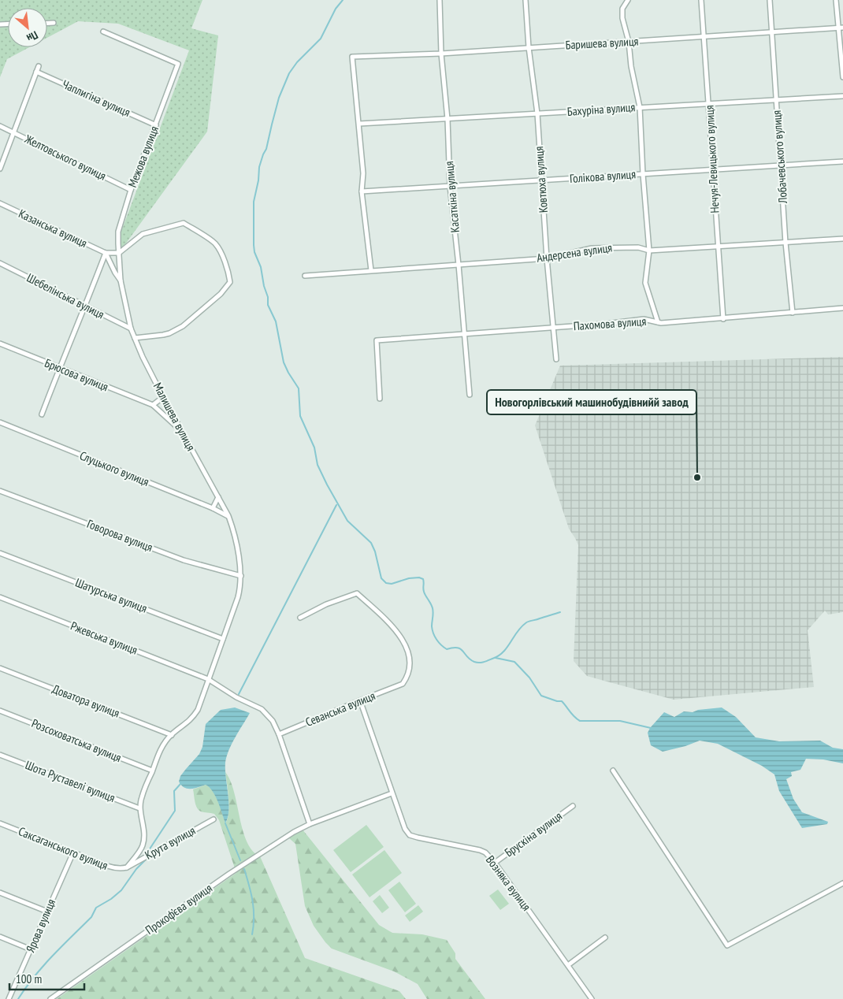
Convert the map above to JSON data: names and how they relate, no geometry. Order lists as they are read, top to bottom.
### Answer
{
  "streets": {
    "street": [
      "Баришева вулиця",
      "Чаплигіна вулиця",
      "Бахуріна вулиця",
      "Межова вулиця",
      "Лобачевського вулиця",
      "Желтовського вулиця",
      "Нечуя-Левицького вулиця",
      "Голікова вулиця",
      "Ковтюха вулиця",
      "Касаткіна вулиця",
      "Казанська вулиця",
      "Андерсена вулиця",
      "Шебелінська вулиця",
      "Пахомова вулиця",
      "Брюсова вулиця",
      "Малишева вулиця",
      "Слуцького вулиця",
      "Говорова вулиця",
      "Шатурська вулиця",
      "Ржевська вулиця",
      "Доватора вулиця",
      "Севанська вулиця",
      "Розсоховатська вулиця",
      "Шота Руставелі вулиця",
      "Брускіна вулиця",
      "Крута вулиця",
      "Саксаганського вулиця",
      "Возняка вулиця",
      "Прокоф’єва вулиця",
      "Ярова вулиця"
    ]
  },
  "crossings": [
    ["Баришева вулиця", "Бахуріна вулиця"],
    ["Баришева вулиця", "Лобачевського вулиця"],
    ["Баришева вулиця", "Нечуя-Левицького вулиця"],
    ["Баришева вулиця", "Ковтюха вулиця"],
    ["Баришева вулиця", "Касаткіна вулиця"],
    ["Чаплигіна вулиця", "Межова вулиця"],
    ["Бахуріна вулиця", "Лобачевського вулиця"],
    ["Бахуріна вулиця", "Нечуя-Левицького вулиця"],
    ["Бахуріна вулиця", "Ковтюха вулиця"],
    ["Бахуріна вулиця", "Касаткіна вулиця"],
    ["Межова вулиця", "Желтовського вулиця"],
    ["Межова вулиця", "Казанська вулиця"],
    ["Межова вулиця", "Шебелінська вулиця"],
    ["Межова вулиця", "Малишева вулиця"],
    ["Лобачевського вулиця", "Голікова вулиця"],
    ["Лобачевського вулиця", "Андерсена вулиця"],
    ["Лобачевського вулиця", "Пахомова вулиця"],
    ["Нечуя-Левицького вулиця", "Голікова вулиця"],
    ["Нечуя-Левицького вулиця", "Андерсена вулиця"],
    ["Нечуя-Левицького вулиця", "Пахомова вулиця"],
    ["Голікова вулиця", "Ковтюха вулиця"],
    ["Голікова вулиця", "Касаткіна вулиця"],
    ["Ковтюха вулиця", "Андерсена вулиця"],
    ["Ковтюха вулиця", "Пахомова вулиця"],
    ["Касаткіна вулиця", "Андерсена вулиця"],
    ["Касаткіна вулиця", "Пахомова вулиця"],
    ["Казанська вулиця", "Шебелінська вулиця"],
    ["Казанська вулиця", "Малишева вулиця"],
    ["Шебелінська вулиця", "Малишева вулиця"],
    ["Брюсова вулиця", "Малишева вулиця"],
    ["Малишева вулиця", "Слуцького вулиця"],
    ["Малишева вулиця", "Говорова вулиця"],
    ["Малишева вулиця", "Шатурська вулиця"],
    ["Малишева вулиця", "Ржевська вулиця"],
    ["Малишева вулиця", "Доватора вулиця"],
    ["Малишева вулиця", "Розсоховатська вулиця"],
    ["Малишева вулиця", "Шота Руставелі вулиця"],
    ["Севанська вулиця", "Возняка вулиця"],
    ["Брускіна вулиця", "Возняка вулиця"],
    ["Крута вулиця", "Саксаганського вулиця"],
    ["Саксаганського вулиця", "Ярова вулиця"],
    ["Возняка вулиця", "Прокоф’єва вулиця"]
  ],
  "places": ["Новогорлівський машинобудівнийй завод"],
  "scale_bar": "100 m",
  "north": "bottom right"
}
